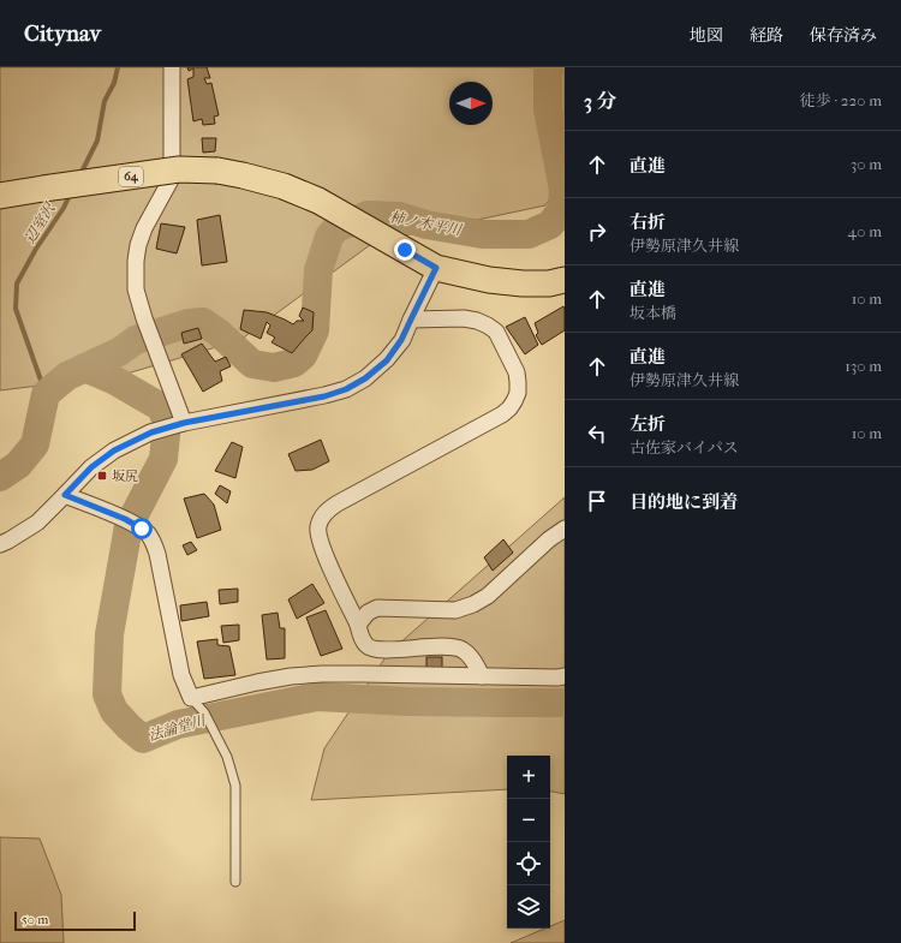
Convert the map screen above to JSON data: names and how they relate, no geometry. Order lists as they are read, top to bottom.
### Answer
{
  "streets": {
    "main road": ["64"]
  },
  "water": ["辺室沢", "柿ノ木平川", "法論堂川"],
  "places": {
    "transit": ["坂尻"]
  },
  "scale_bar": "50 m",
  "north": "right",
  "page": {
    "header": "Citynav",
    "nav": ["地図", "経路", "保存済み"],
    "heading": ["3 分", "徒歩 · 220 m"],
    "list": [
      ["直進", "30 m"],
      ["右折", "伊勢原津久井線", "40 m"],
      ["直進", "坂本橋", "10 m"],
      ["直進", "伊勢原津久井線", "130 m"],
      ["左折", "古佐家バイパス", "10 m"],
      "目的地に到着"
    ],
    "map_buttons": ["+", "−"],
    "scale": "50 m"
  }
}
